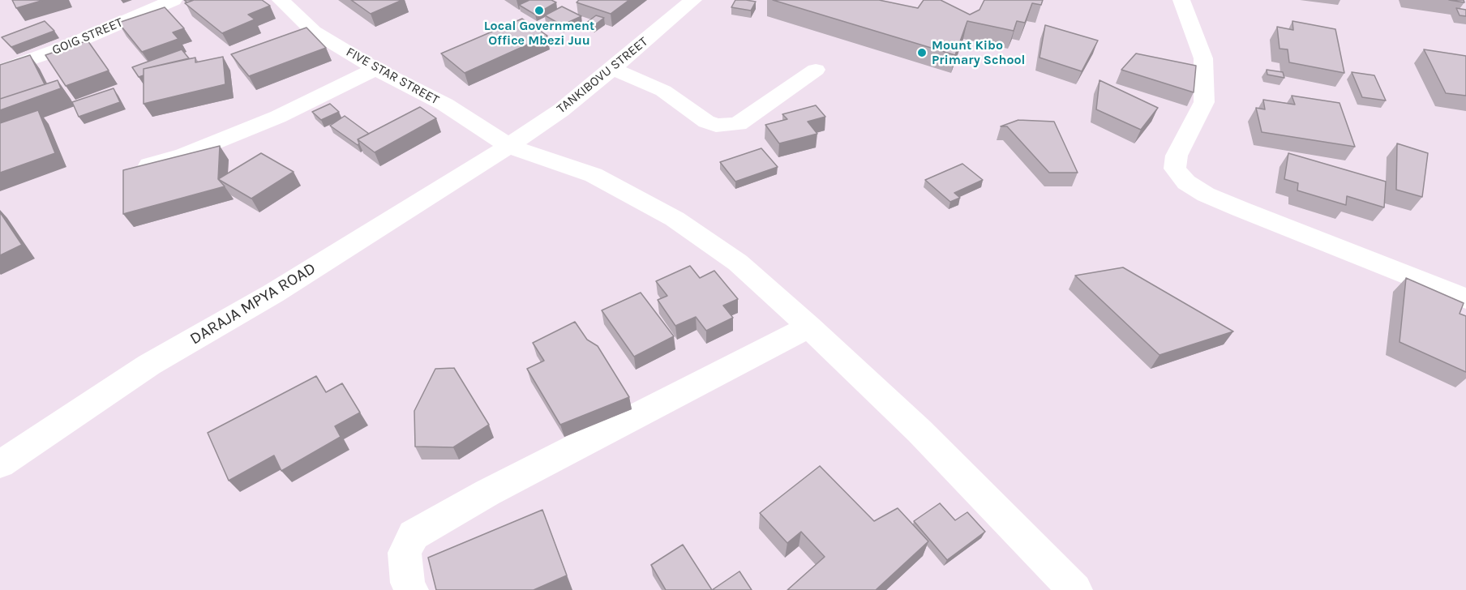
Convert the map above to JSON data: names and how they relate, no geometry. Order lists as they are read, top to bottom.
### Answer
{
  "streets": {
    "street": [
      "GOIG STREET",
      "TANKIBOVU STREET",
      "FIVE STAR STREET",
      "DARAJA MPYA ROAD"
    ]
  },
  "crossings": [
    ["TANKIBOVU STREET", "FIVE STAR STREET"],
    ["TANKIBOVU STREET", "DARAJA MPYA ROAD"],
    ["FIVE STAR STREET", "DARAJA MPYA ROAD"]
  ],
  "places": ["Local Government Office Mbezi Juu", "Mount Kibo Primary School"]
}
